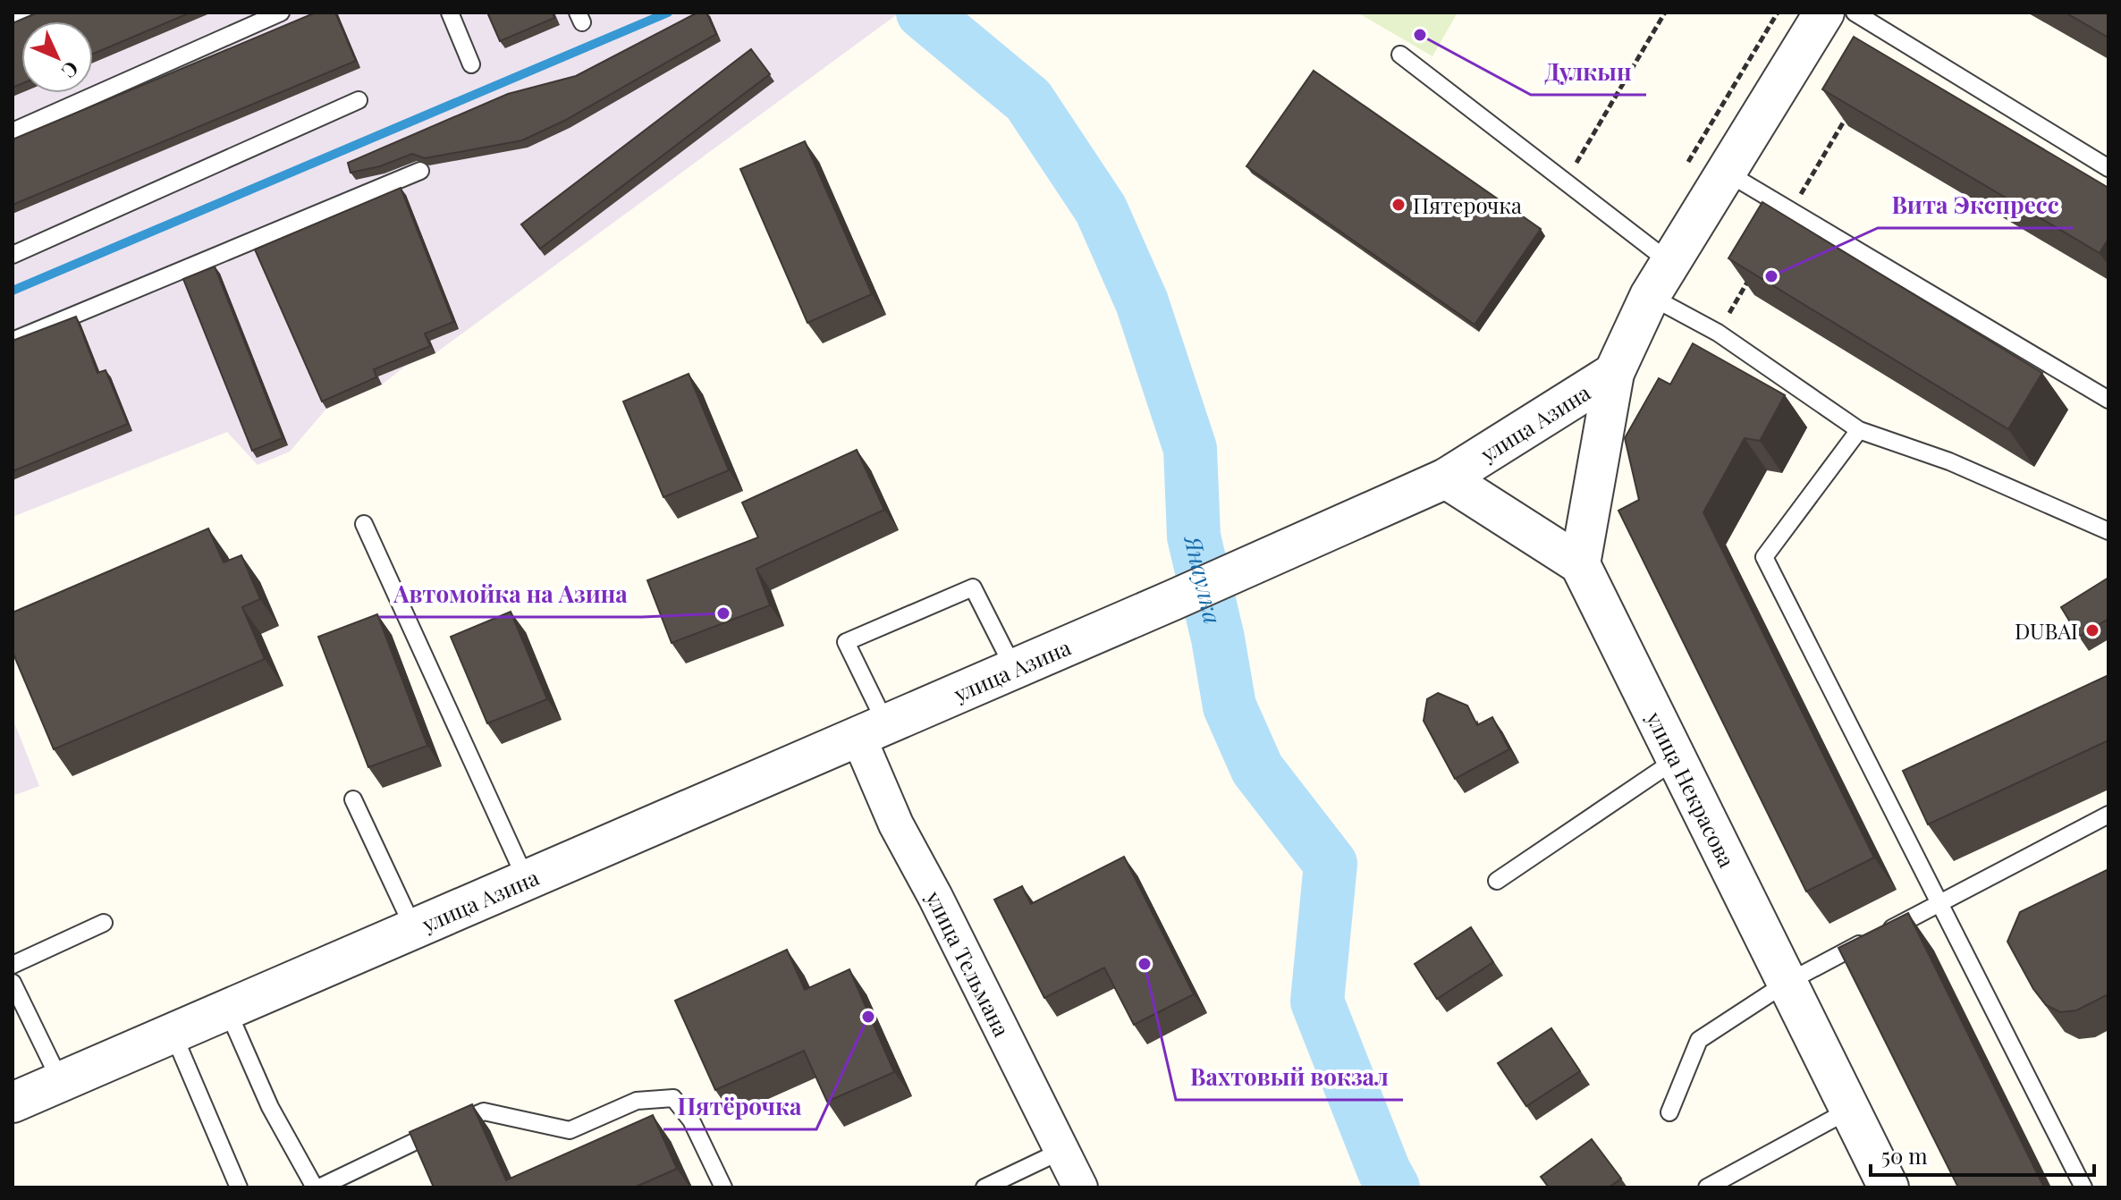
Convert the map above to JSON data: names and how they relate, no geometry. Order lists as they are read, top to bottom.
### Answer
{
  "streets": {
    "street": ["улица Азина", "улица Некрасова", "улица Тельмана"]
  },
  "crossings": [
    ["улица Азина", "улица Тельмана"]
  ],
  "water": ["Янаулка"],
  "places": [
    "Дулкын",
    "Пятерочка",
    "Вита Экспресс",
    "Автомойка на Азина",
    "DUBAI",
    "Вахтовый вокзал",
    "Пятёрочка"
  ],
  "scale_bar": "50 m",
  "north": "bottom right"
}
